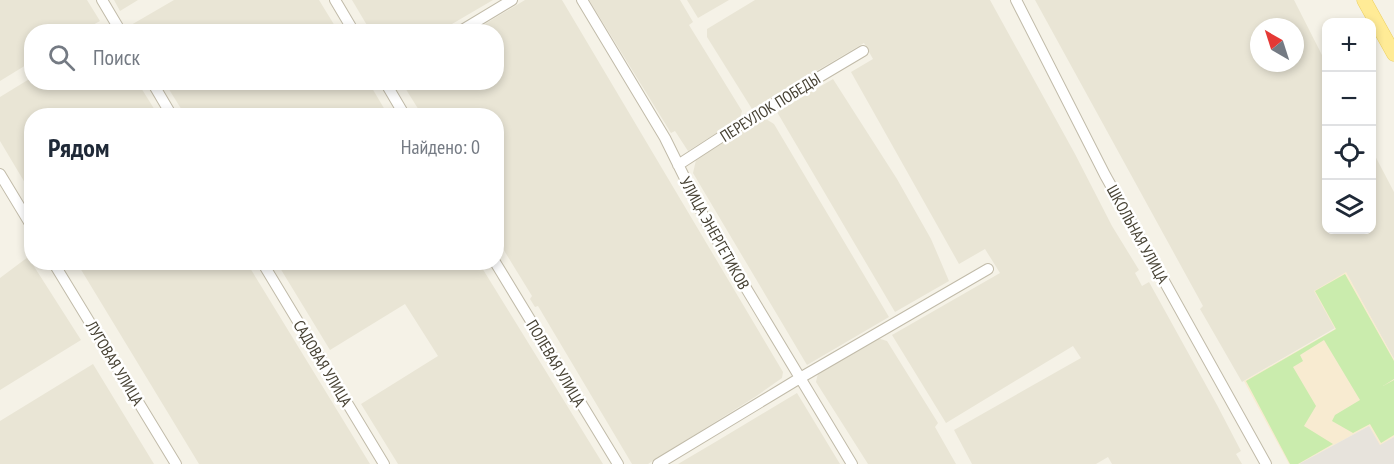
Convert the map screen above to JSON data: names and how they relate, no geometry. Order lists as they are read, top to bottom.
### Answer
{
  "streets": {
    "street": [
      "ПЕРЕУЛОК ПОБЕДЫ",
      "УЛИЦА ЭНЕРГЕТИКОВ",
      "ШКОЛЬНАЯ УЛИЦА",
      "ЛУГОВАЯ УЛИЦА",
      "САДОВАЯ УЛИЦА",
      "ПОЛЕВАЯ УЛИЦА"
    ]
  },
  "crossings": [
    ["ПЕРЕУЛОК ПОБЕДЫ", "УЛИЦА ЭНЕРГЕТИКОВ"]
  ],
  "north": "top left",
  "page": {
    "map_buttons": ["+", "−"],
    "search": "Поиск",
    "heading": ["Рядом", "Найдено: 0"]
  }
}
